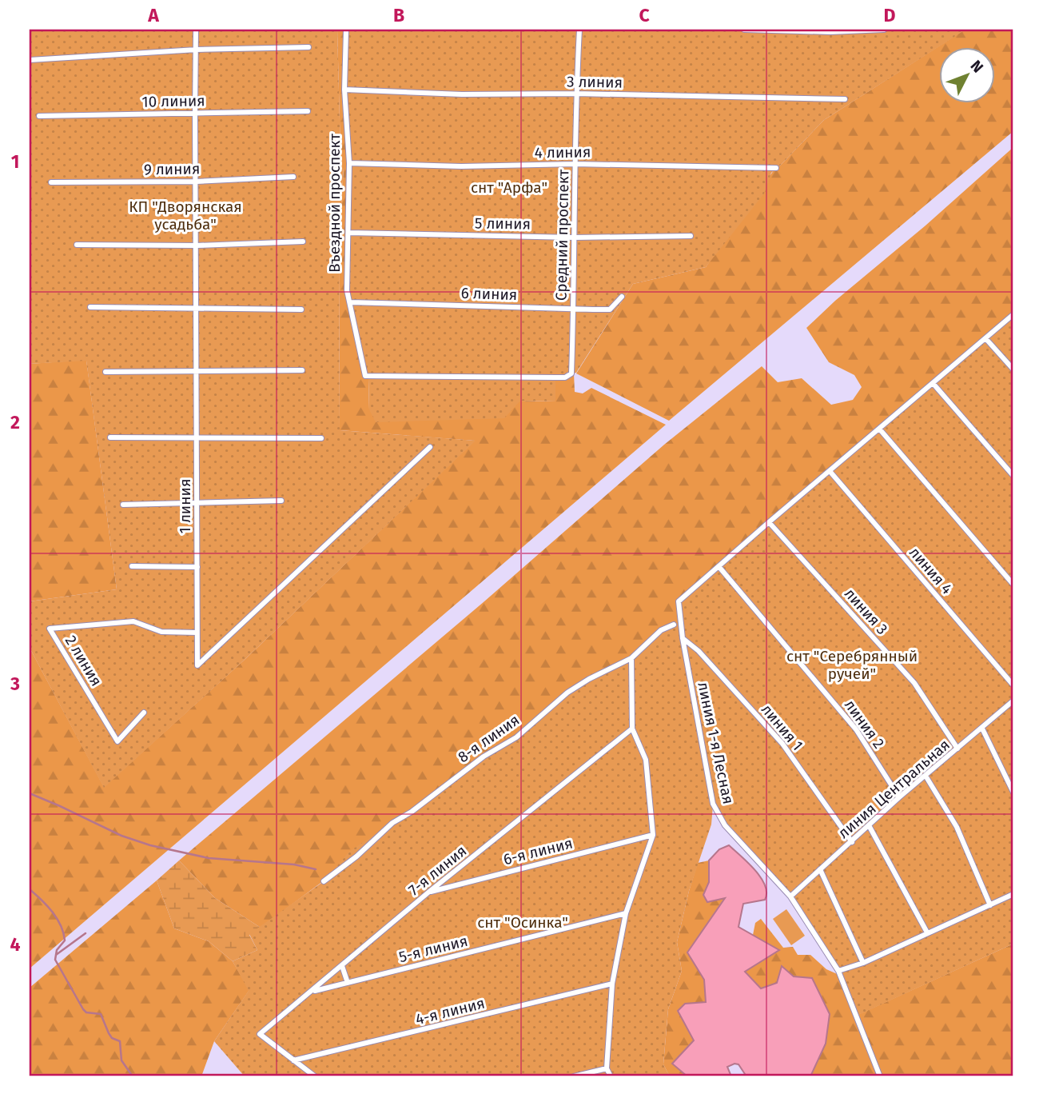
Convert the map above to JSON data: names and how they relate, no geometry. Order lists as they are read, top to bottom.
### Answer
{
  "streets": {
    "street": [
      "3 линия",
      "10 линия",
      "4 линия",
      "9 линия",
      "Въездной проспект",
      "5 линия",
      "Средний проспект",
      "6 линия",
      "1 линия",
      "линия 4",
      "линия 3",
      "2 линия",
      "линия 2",
      "линия 1",
      "8-я линия",
      "линия 1-я Лесная",
      "линия Центральная",
      "6-я линия",
      "7-я линия",
      "5-я линия",
      "4-я линия"
    ]
  },
  "crossings": [
    ["3 линия", "Въездной проспект"],
    ["3 линия", "Средний проспект"],
    ["10 линия", "1 линия"],
    ["4 линия", "Въездной проспект"],
    ["4 линия", "Средний проспект"],
    ["9 линия", "1 линия"],
    ["Въездной проспект", "5 линия"],
    ["Въездной проспект", "Средний проспект"],
    ["Въездной проспект", "6 линия"],
    ["5 линия", "Средний проспект"],
    ["Средний проспект", "6 линия"],
    ["1 линия", "2 линия"],
    ["линия 3", "линия Центральная"],
    ["линия 2", "линия 1-я Лесная"],
    ["линия 2", "линия Центральная"],
    ["линия 1", "линия 1-я Лесная"],
    ["линия 1", "линия Центральная"],
    ["линия 1-я Лесная", "линия Центральная"],
    ["6-я линия", "7-я линия"],
    ["7-я линия", "5-я линия"],
    ["7-я линия", "4-я линия"]
  ],
  "parks": [
    "снт \"Арфа\"",
    "КП \"Дворянская усадьба\"",
    "снт \"Серебрянный ручей\"",
    "снт \"Осинка\""
  ],
  "north": "top right",
  "grid": {
    "columns": [
      "A",
      "B",
      "C",
      "D"
    ],
    "rows": [
      "1",
      "2",
      "3",
      "4"
    ]
  }
}
